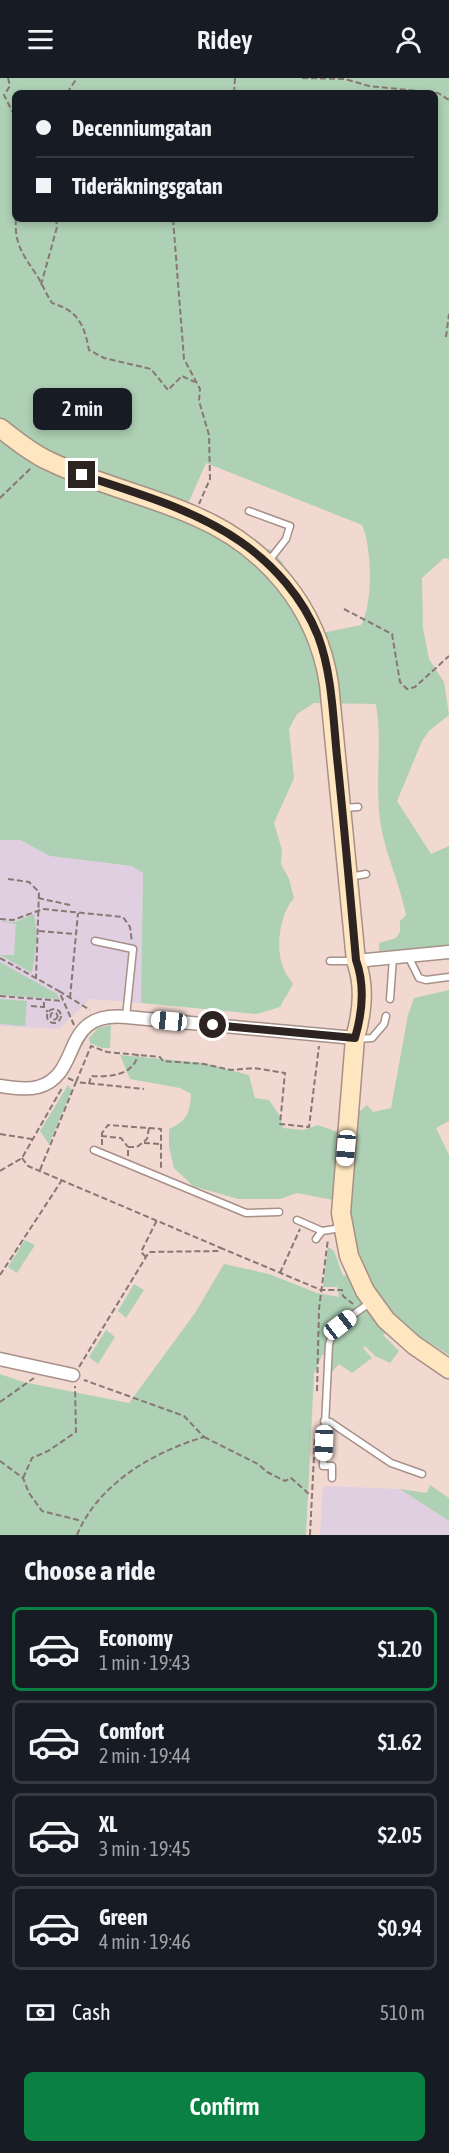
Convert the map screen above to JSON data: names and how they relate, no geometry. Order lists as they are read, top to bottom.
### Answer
{
  "page": {
    "header": "Ridey",
    "banner": ["Decenniumgatan", "Tideräkningsgatan"],
    "bubble": "2 min",
    "heading": "Choose a ride",
    "list": [
      {
        "name": "Economy",
        "note": "1 min · 19:43",
        "value": "$1.20"
      },
      {
        "name": "Comfort",
        "note": "2 min · 19:44",
        "value": "$1.62"
      },
      {
        "name": "XL",
        "note": "3 min · 19:45",
        "value": "$2.05"
      },
      {
        "name": "Green",
        "note": "4 min · 19:46",
        "value": "$0.94"
      }
    ],
    "pay": ["Cash", "510 m"],
    "buttons": "Confirm"
  }
}
